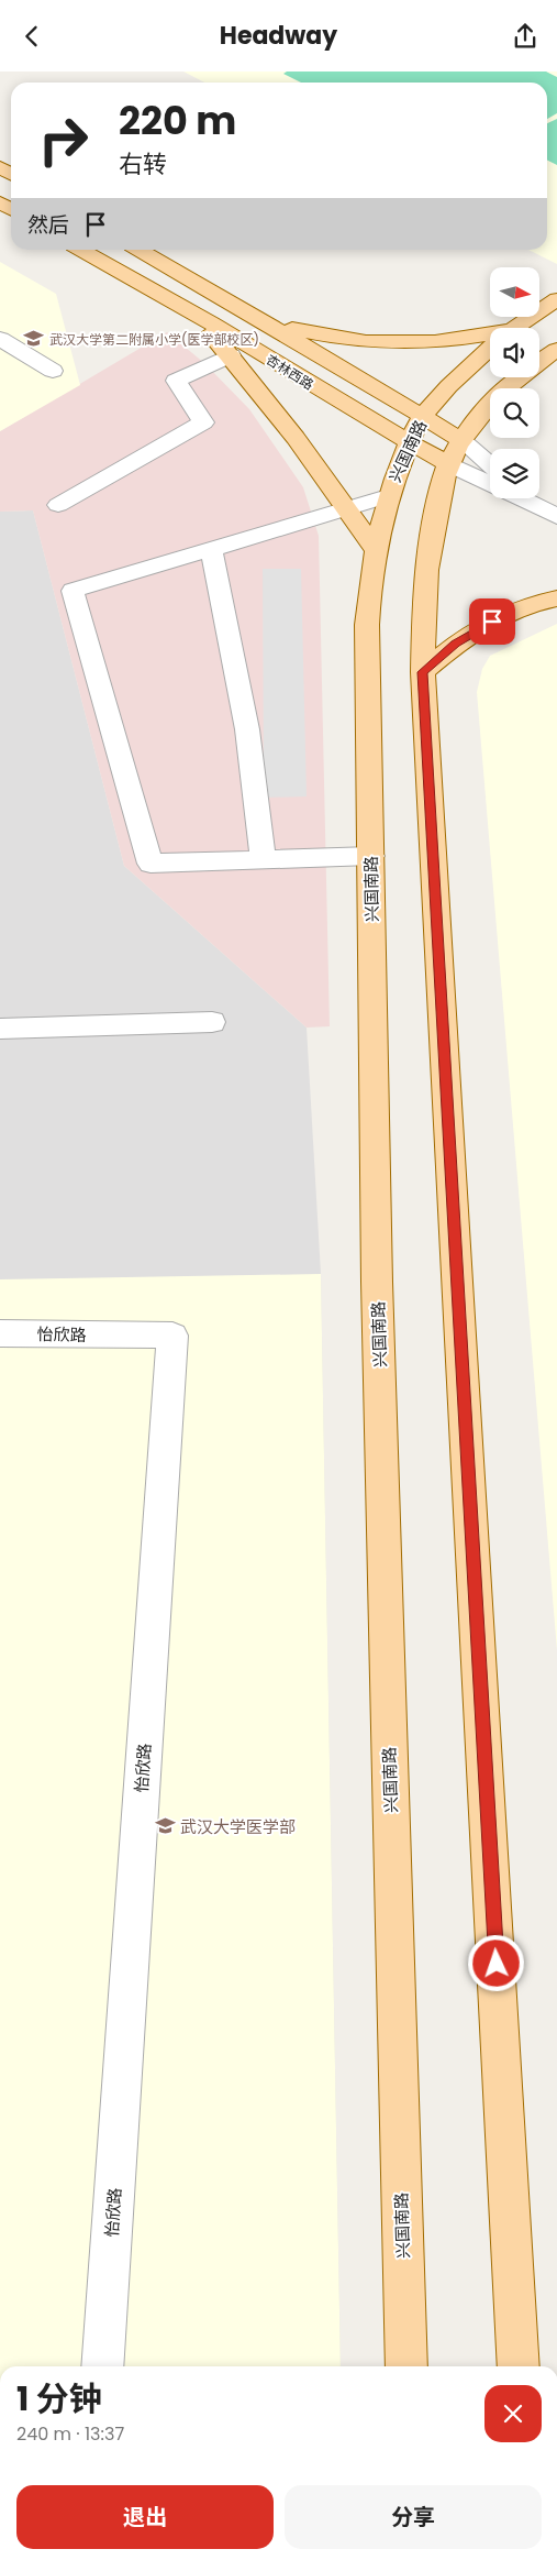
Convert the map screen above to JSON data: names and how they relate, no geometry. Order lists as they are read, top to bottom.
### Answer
{
  "streets": {
    "main road": ["杏林西路", "兴国南路"],
    "street": ["怡欣路"]
  },
  "crossings": [
    ["杏林西路", "兴国南路"]
  ],
  "places": {
    "school or university": ["武汉大学第二附属小学(医学部校区)", "武汉大学医学部"]
  },
  "north": "right",
  "page": {
    "header": "Headway",
    "turn": ["220 m", "右转"],
    "then": "然后",
    "heading": ["1 分钟", "240 m · 13:37"],
    "buttons": ["退出", "分享"]
  }
}
